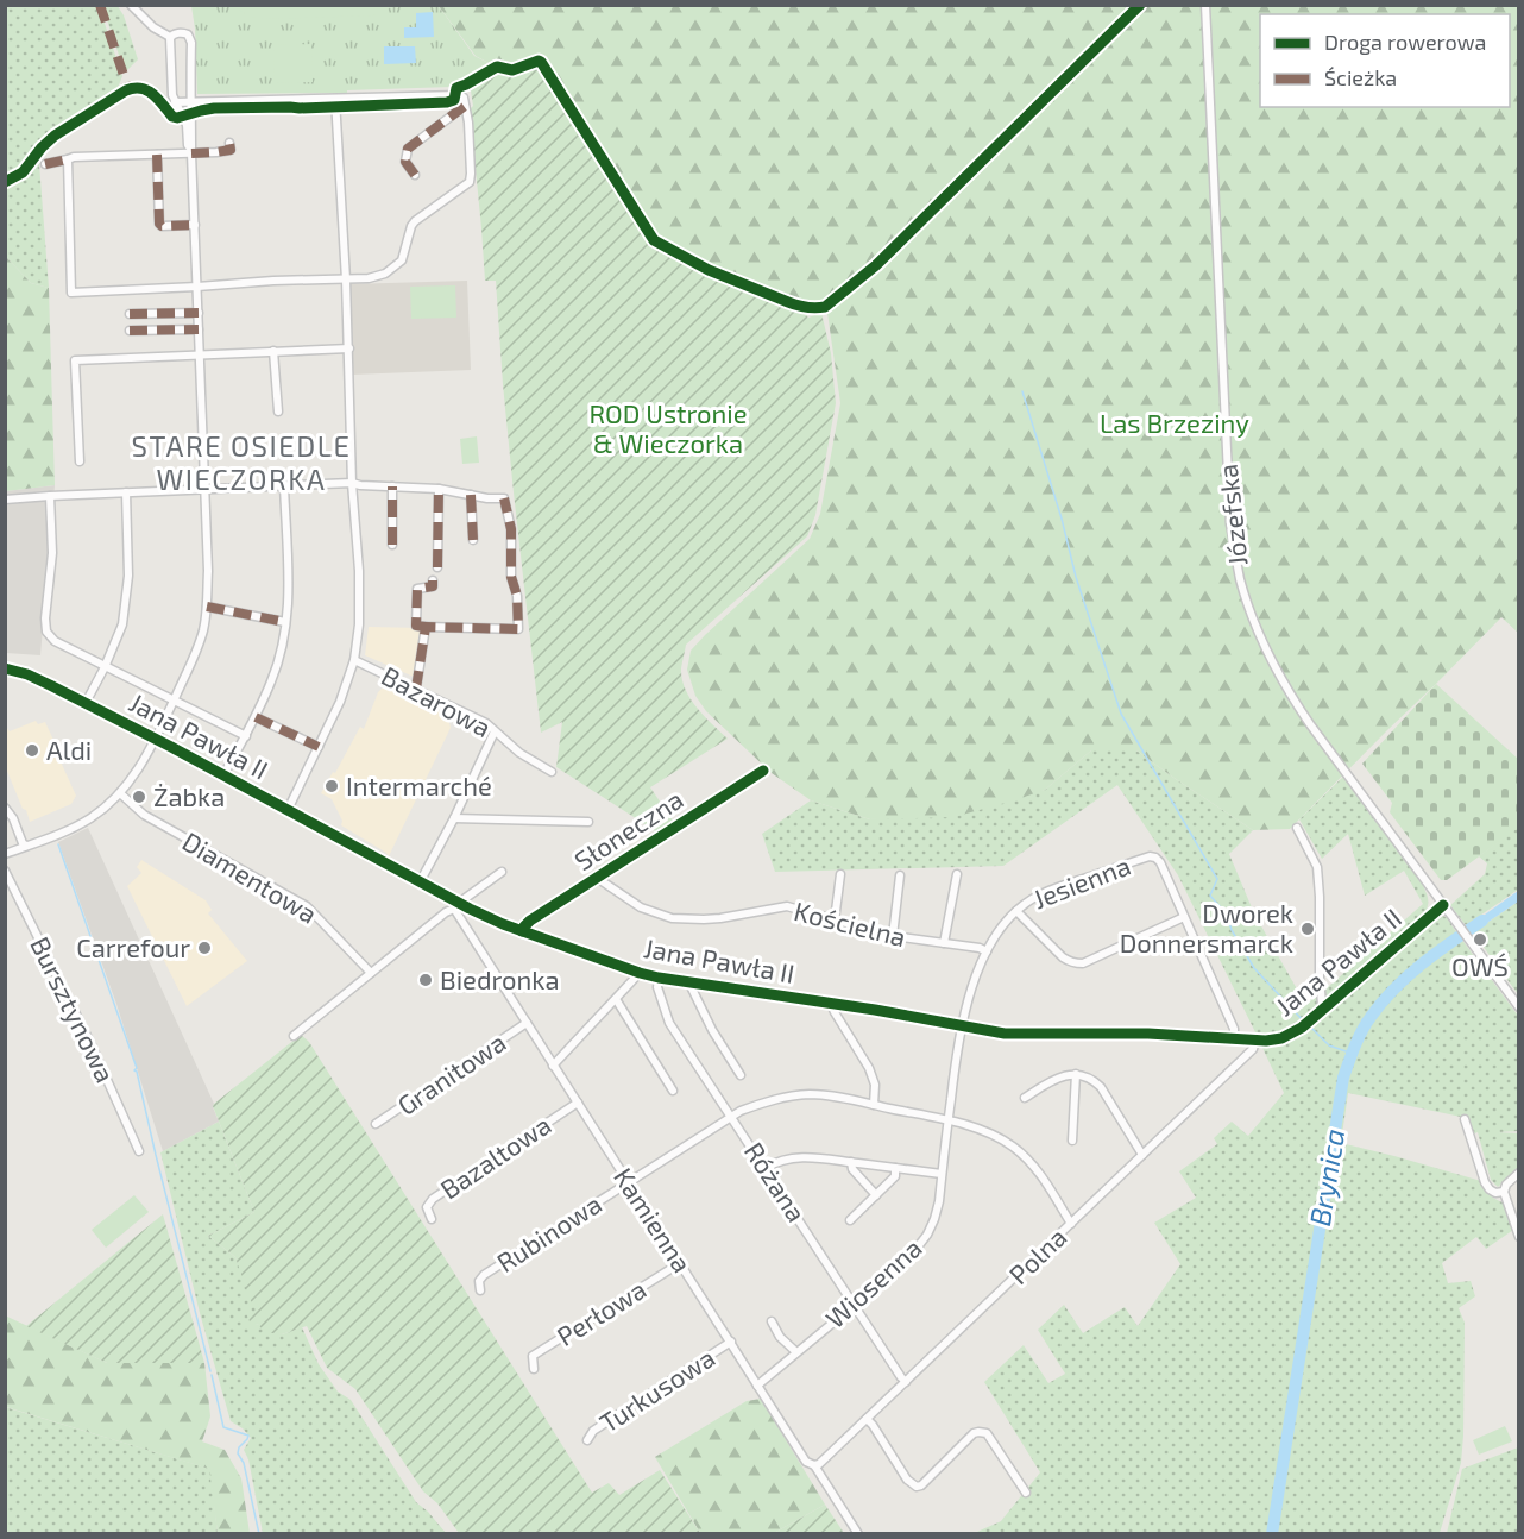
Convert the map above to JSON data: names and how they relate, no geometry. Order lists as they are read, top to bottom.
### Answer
{
  "streets": {
    "street": [
      "Józefska",
      "Bazarowa",
      "Jana Pawła II",
      "Słoneczna",
      "Diamentowa",
      "Jesienna",
      "Kościelna",
      "Bursztynowa",
      "Granitowa",
      "Bazaltowa",
      "Różana",
      "Kamienna",
      "Rubinowa",
      "Polna",
      "Wiosenna",
      "Perłowa",
      "Turkusowa"
    ]
  },
  "crossings": [
    ["Józefska", "Jana Pawła II"],
    ["Jana Pawła II", "Słoneczna"],
    ["Jana Pawła II", "Jesienna"],
    ["Jana Pawła II", "Różana"],
    ["Jana Pawła II", "Kamienna"],
    ["Jana Pawła II", "Polna"],
    ["Jana Pawła II", "Wiosenna"],
    ["Słoneczna", "Kościelna"],
    ["Jesienna", "Kościelna"],
    ["Jesienna", "Wiosenna"],
    ["Granitowa", "Kamienna"],
    ["Bazaltowa", "Kamienna"],
    ["Różana", "Rubinowa"],
    ["Różana", "Polna"],
    ["Różana", "Wiosenna"],
    ["Kamienna", "Rubinowa"],
    ["Kamienna", "Polna"],
    ["Kamienna", "Wiosenna"],
    ["Kamienna", "Perłowa"],
    ["Kamienna", "Turkusowa"],
    ["Rubinowa", "Polna"],
    ["Rubinowa", "Wiosenna"]
  ],
  "districts": ["STARE OSIEDLE WIECZORKA"],
  "water": ["Brynica"],
  "parks": ["ROD Ustronie & Wieczorka", "Las Brzeziny"],
  "places": [
    "Aldi",
    "Intermarché",
    "Żabka",
    "Dworek Donnersmarck",
    "OWŚ",
    "Carrefour",
    "Biedronka"
  ],
  "legend": ["Droga rowerowa", "Ścieżka"]
}
